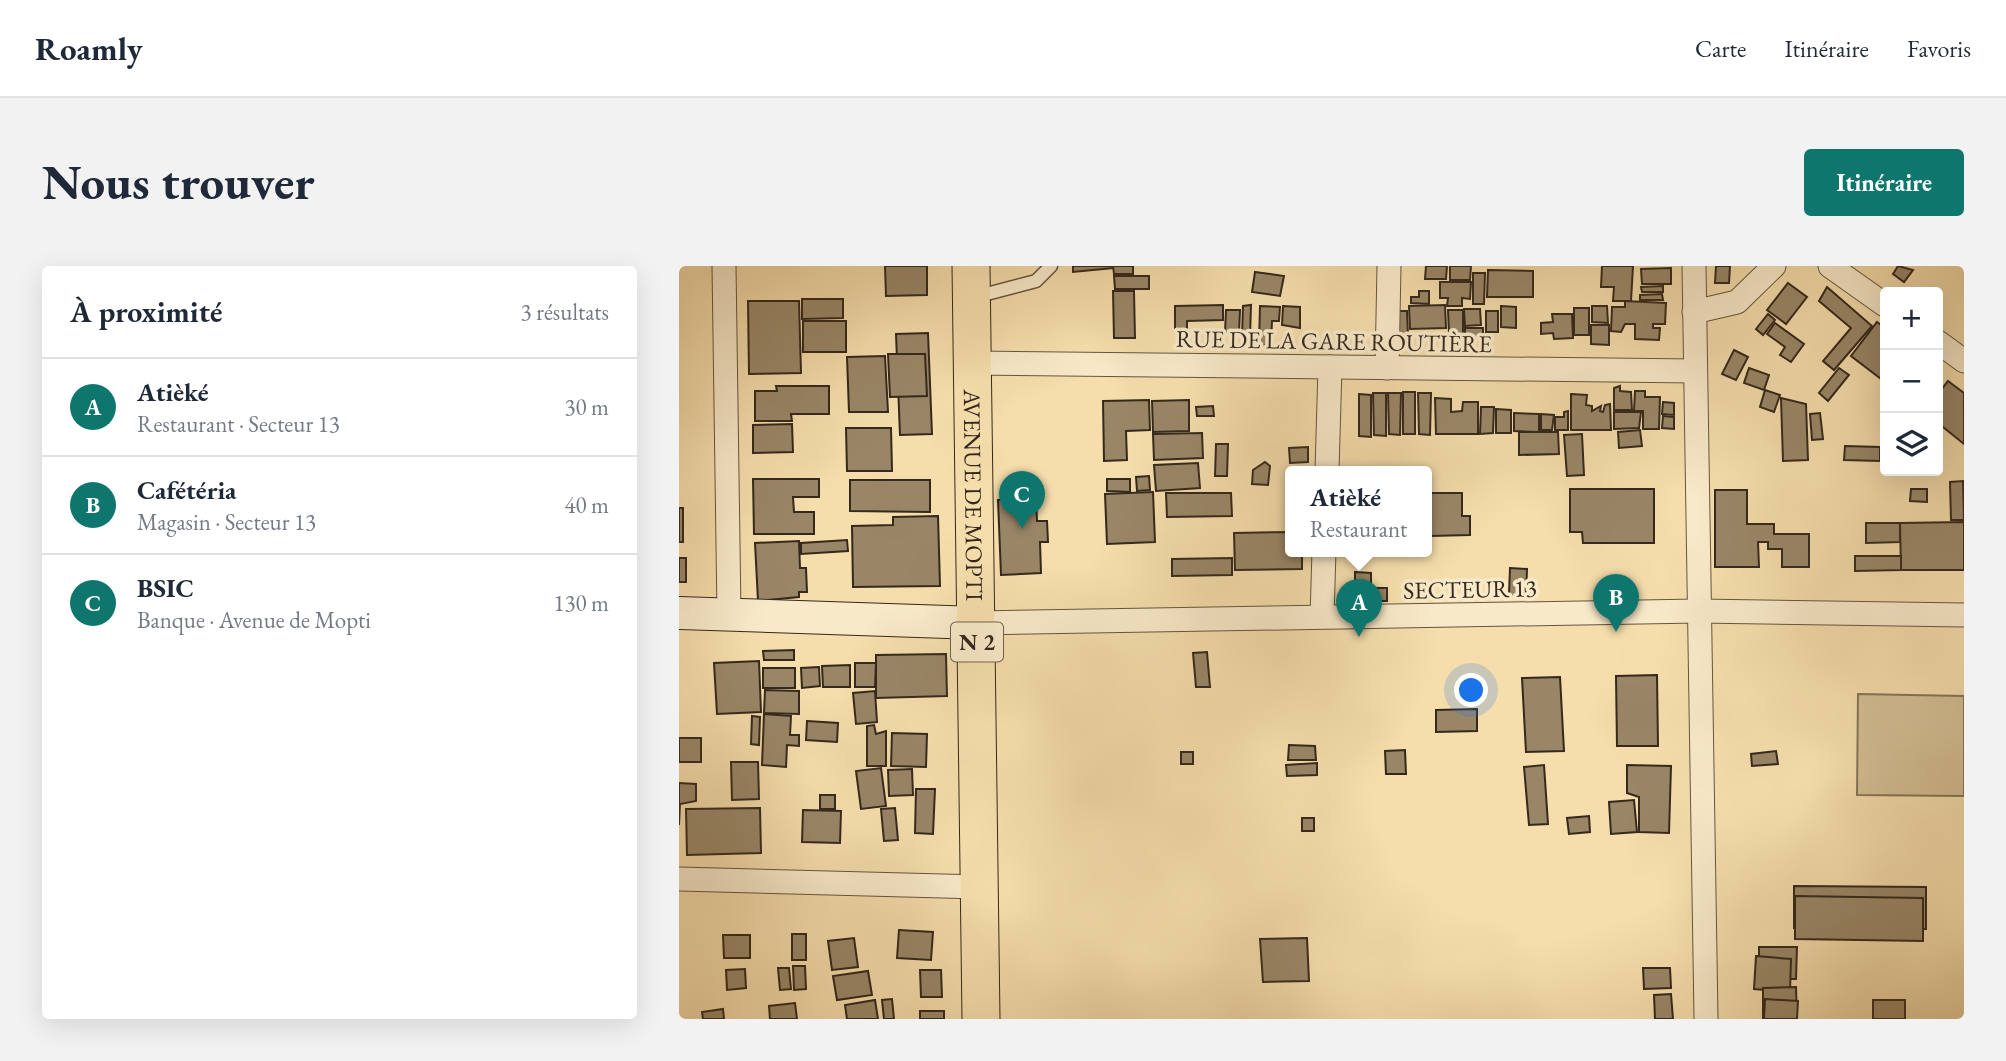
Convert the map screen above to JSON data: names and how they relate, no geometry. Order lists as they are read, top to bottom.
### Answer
{
  "streets": {
    "main road": ["AVENUE DE MOPTI", "N 2"],
    "street": ["RUE DE LA GARE ROUTIÈRE", "SECTEUR 13"]
  },
  "crossings": [
    ["RUE DE LA GARE ROUTIÈRE", "AVENUE DE MOPTI"],
    ["AVENUE DE MOPTI", "SECTEUR 13"]
  ],
  "page": {
    "header": "Roamly",
    "nav": ["Carte", "Itinéraire", "Favoris"],
    "buttons": "Itinéraire",
    "title": "Nous trouver",
    "heading": ["À proximité", "3 résultats"],
    "map_buttons": ["+", "−"],
    "list": [
      {
        "mark": "A",
        "name": "Atièké",
        "note": "Restaurant · Secteur 13",
        "value": "30 m"
      },
      {
        "mark": "B",
        "name": "Cafétéria",
        "note": "Magasin · Secteur 13",
        "value": "40 m"
      },
      {
        "mark": "C",
        "name": "BSIC",
        "note": "Banque · Avenue de Mopti",
        "value": "130 m"
      }
    ],
    "popup": ["Atièké", "Restaurant"],
    "pins": ["C", "B", "A"]
  }
}
